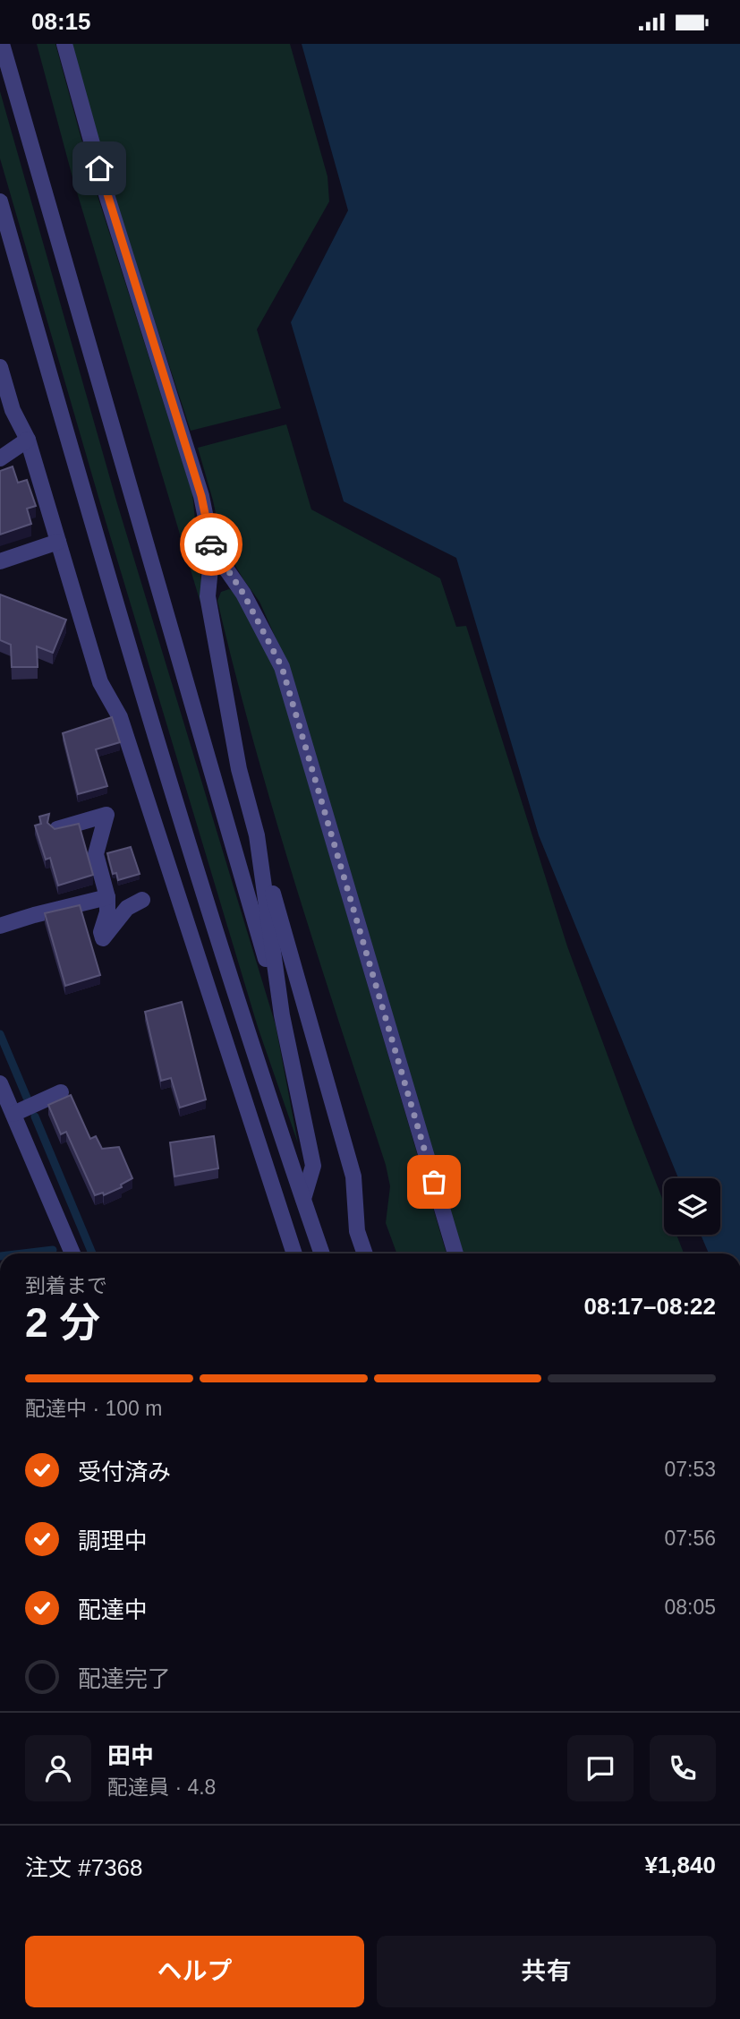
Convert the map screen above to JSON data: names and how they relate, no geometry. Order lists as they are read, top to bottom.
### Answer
{
  "page": {
    "status": "08:15",
    "heading": ["2 分", "到着まで", "08:17–08:22"],
    "panel": [
      "田中",
      "配達員 · 4.8",
      "注文 #7368",
      "¥1,840"
    ],
    "bar": "配達中 · 100 m",
    "list": [
      ["受付済み", "07:53"],
      ["調理中", "07:56"],
      ["配達中", "08:05"],
      "配達完了"
    ],
    "buttons": ["ヘルプ", "共有"]
  }
}
